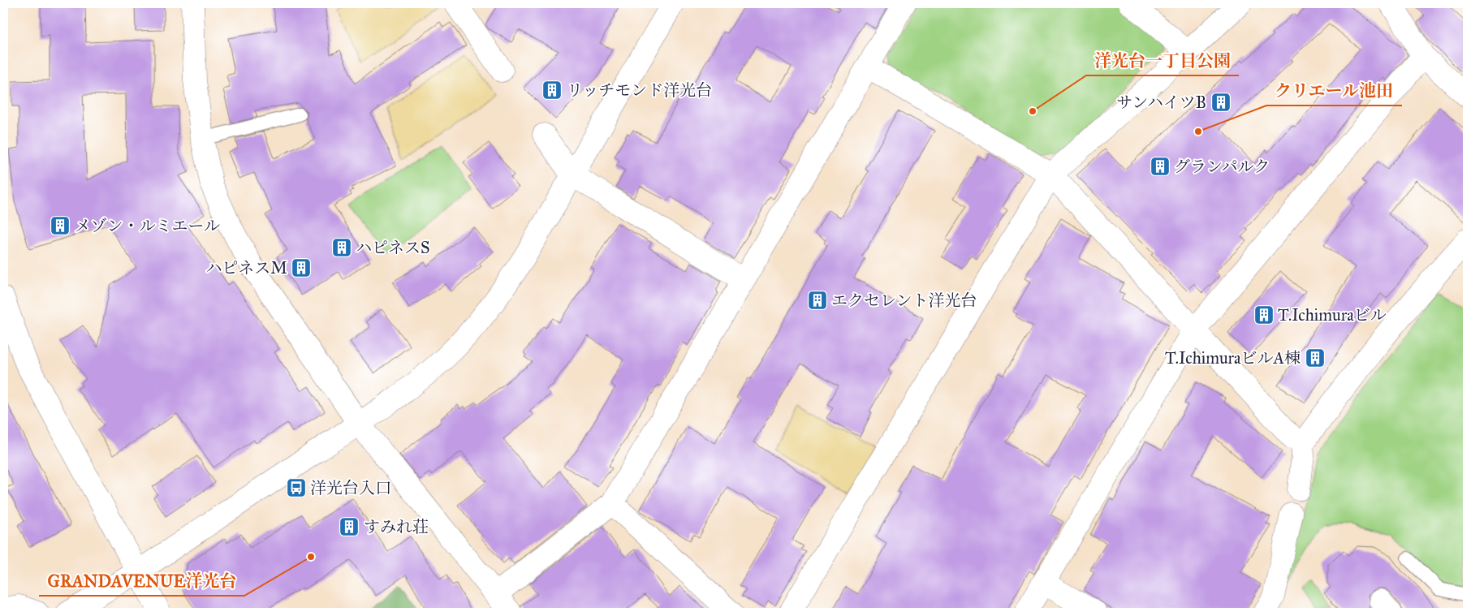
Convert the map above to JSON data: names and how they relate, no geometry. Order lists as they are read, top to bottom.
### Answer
{
  "places": {
    "building": [
      "リッチモンド洋光台",
      "サンハイツB",
      "グランパルク",
      "メゾン・ルミエール",
      "ハピネスS",
      "ハピネスM",
      "エクセレント洋光台",
      "T.Ichimuraビル",
      "T.IchimuraビルA棟",
      "すみれ荘"
    ],
    "other": ["洋光台一丁目公園", "クリエール池田", "GRANDAVENUE洋光台"],
    "bus stop": ["洋光台入口"]
  }
}
